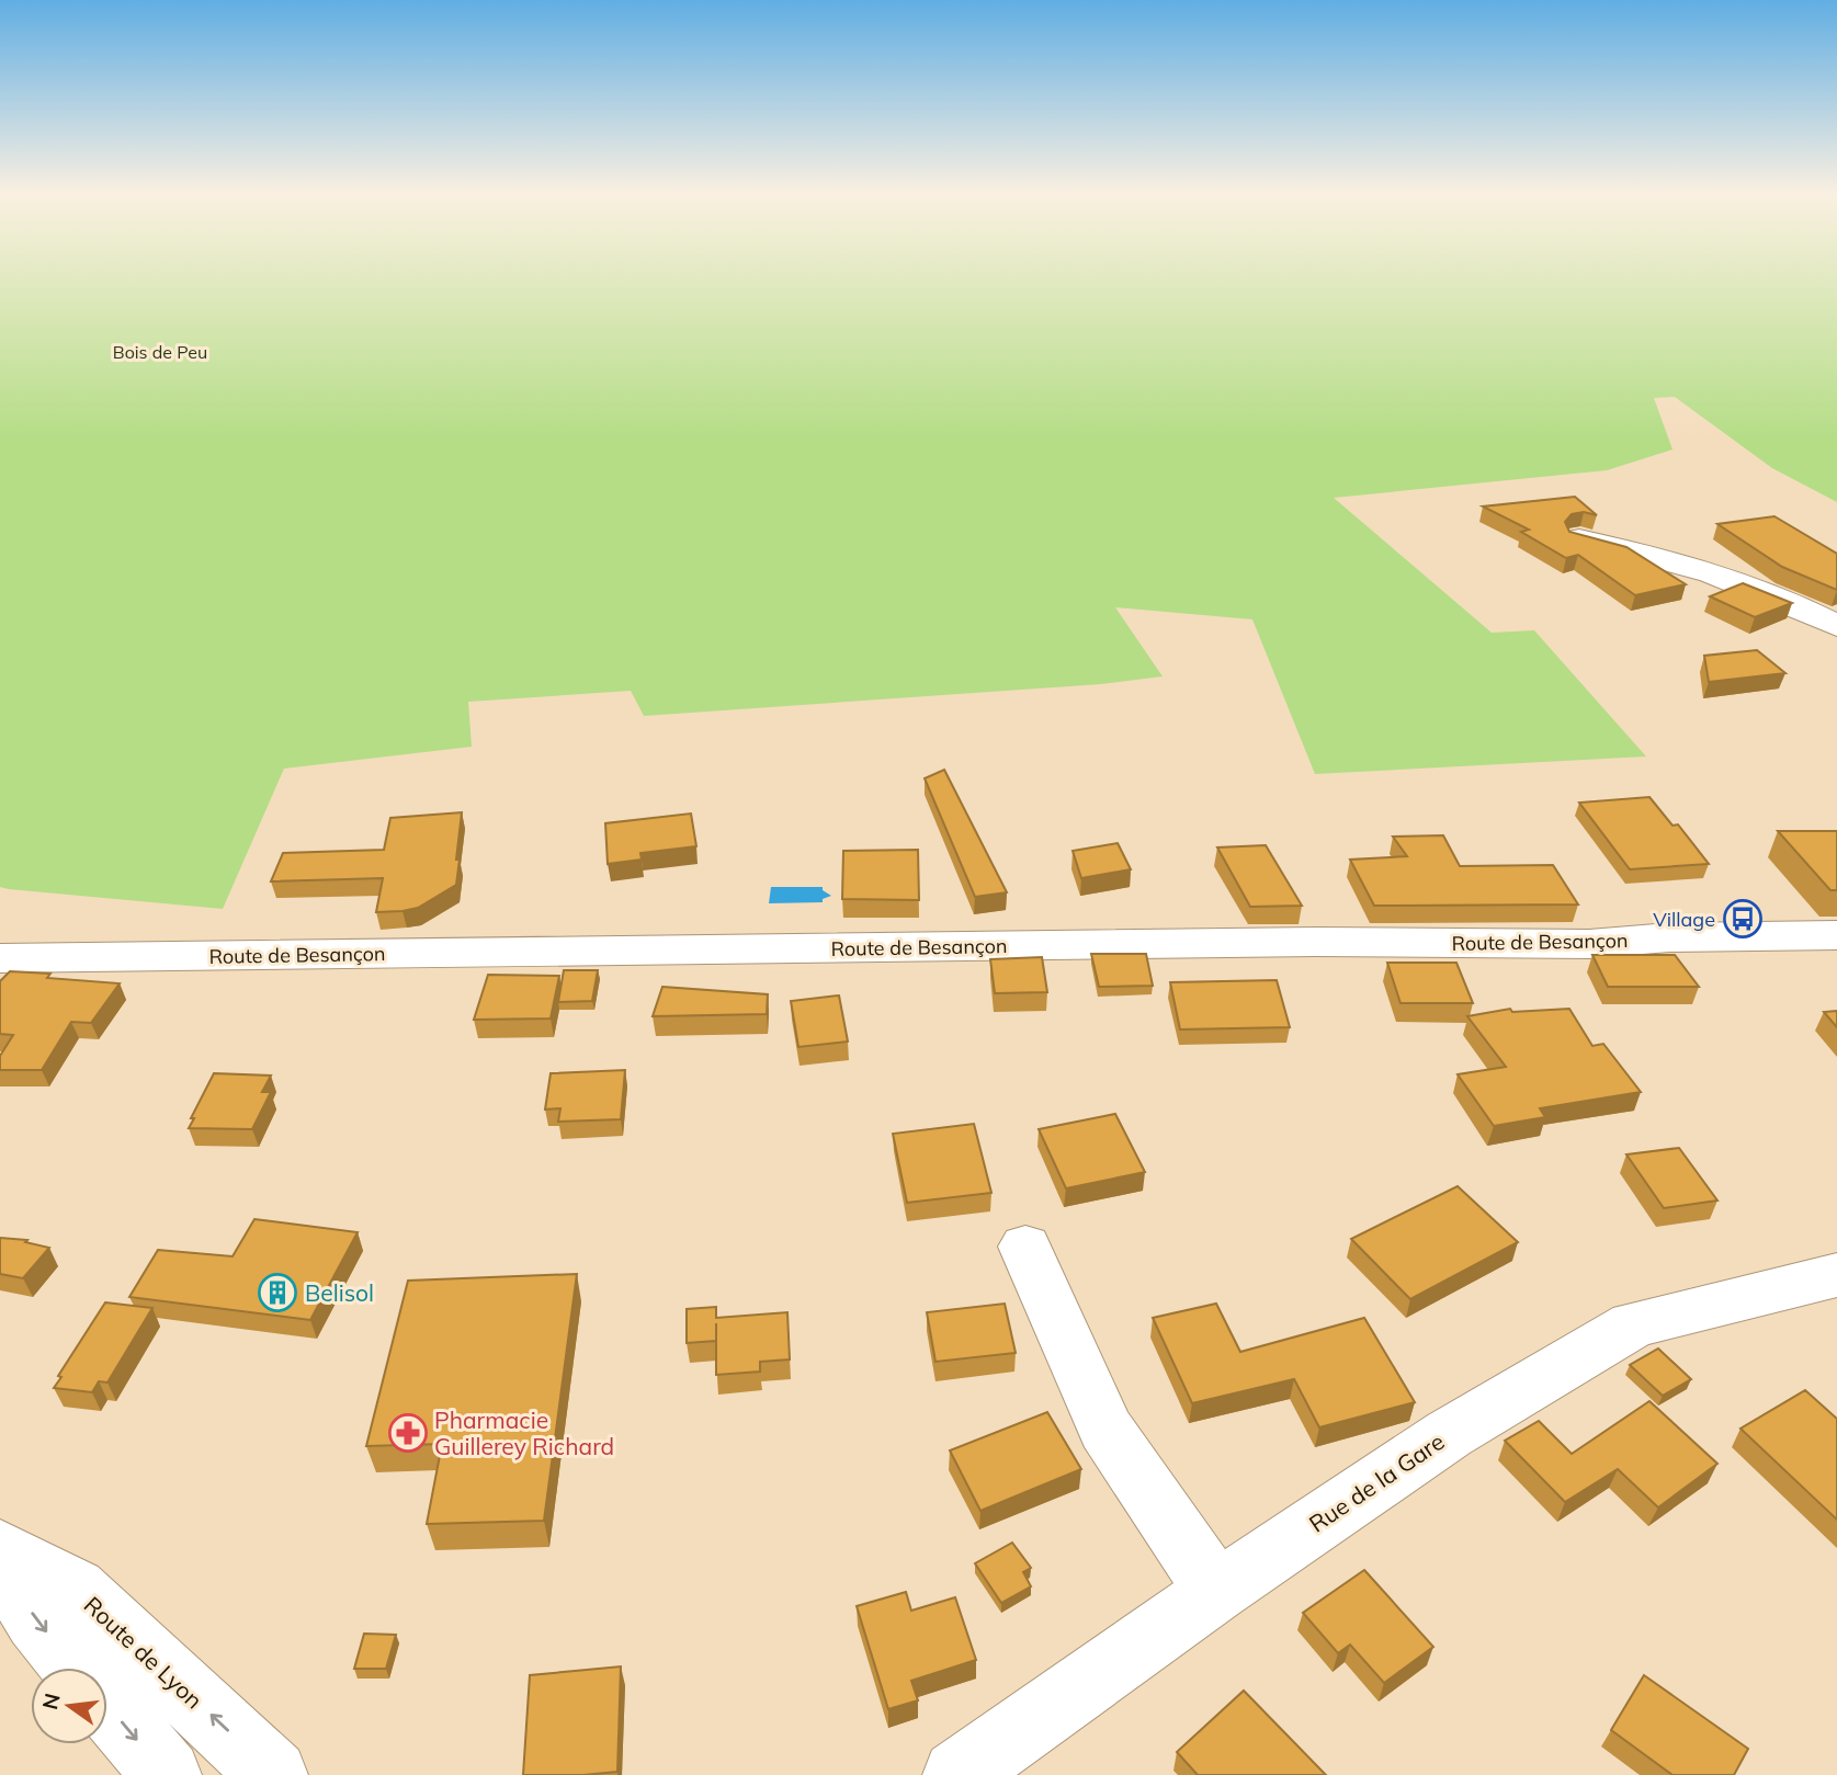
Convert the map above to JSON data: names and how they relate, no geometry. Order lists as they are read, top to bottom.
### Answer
{
  "streets": {
    "street": ["Route de Besançon", "Rue de la Gare", "Route de Lyon"]
  },
  "parks": ["Bois de Peu"],
  "places": {
    "bus stop": ["Village"],
    "building": ["Belisol"],
    "pharmacy": ["Pharmacie Guillerey Richard"]
  },
  "north": "left"
}
